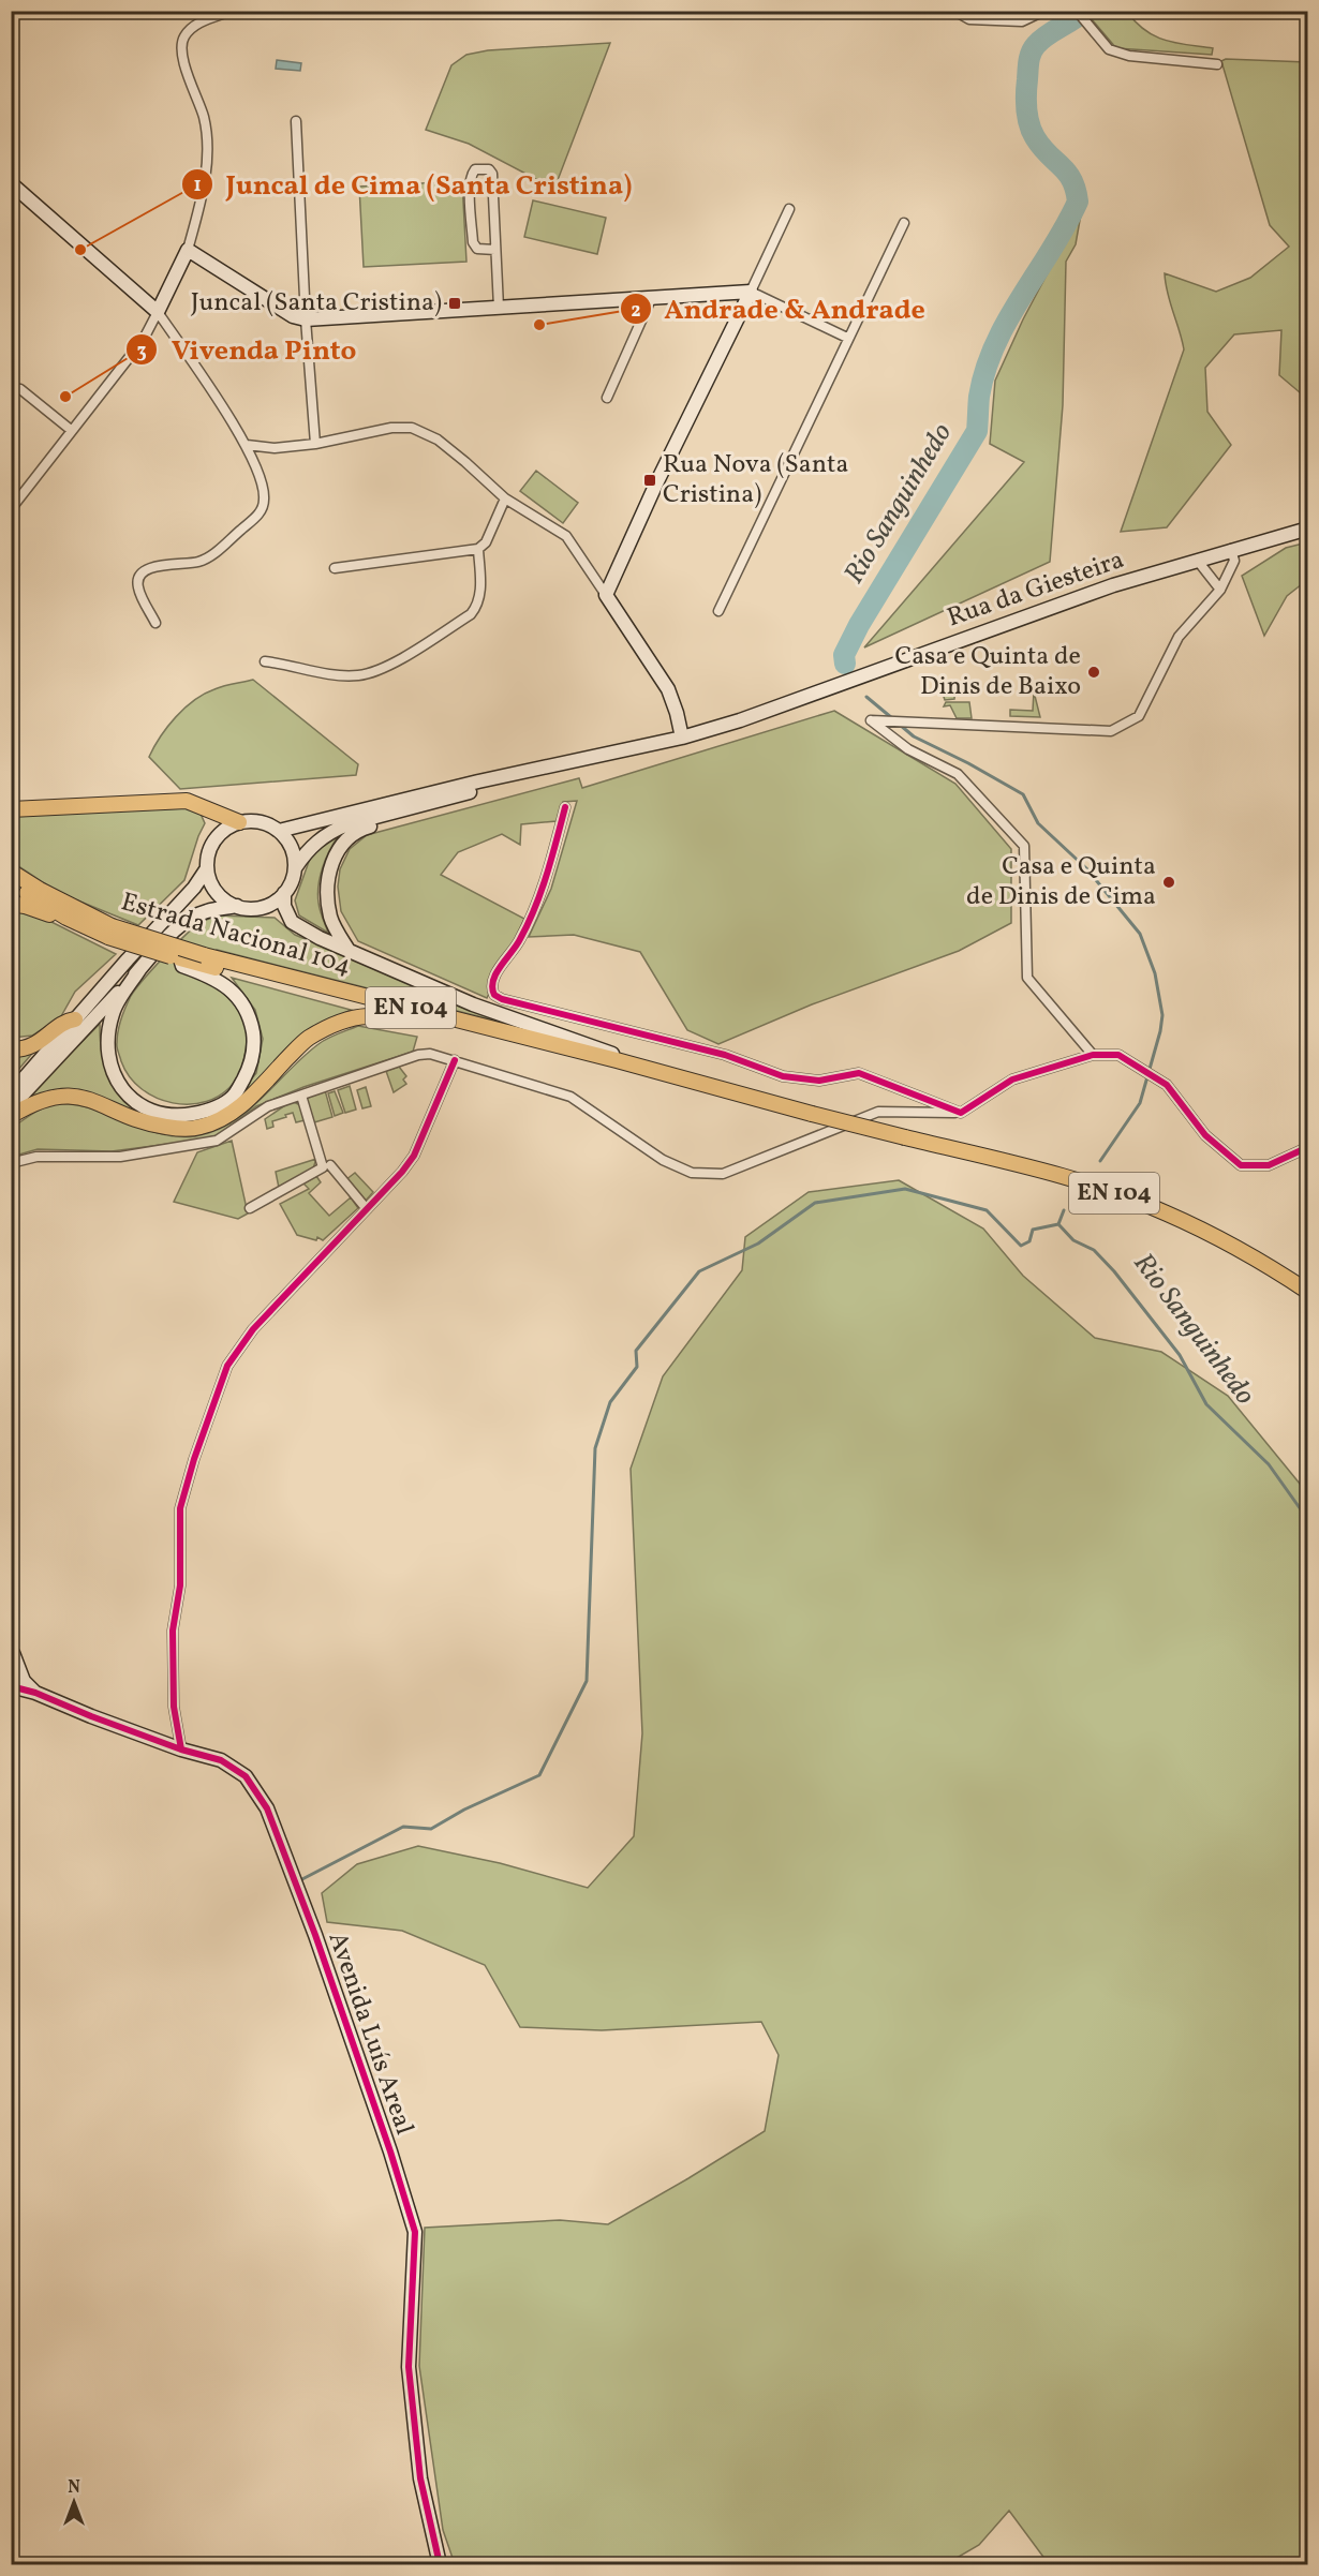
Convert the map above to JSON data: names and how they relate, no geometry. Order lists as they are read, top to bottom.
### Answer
{
  "streets": {
    "main road": [
      "Rua da Giesteira",
      "Estrada Nacional 104",
      "EN 104",
      "Avenida Luís Areal"
    ]
  },
  "crossings": [
    ["Estrada Nacional 104", "EN 104"]
  ],
  "water": ["Rio Sanguinhedo"],
  "places": {
    "other": [
      "Juncal de Cima (Santa Cristina)",
      "Andrade & Andrade",
      "Vivenda Pinto",
      "Casa e Quinta de Dinis de Baixo",
      "Casa e Quinta de Dinis de Cima"
    ],
    "transit": ["Juncal (Santa Cristina)", "Rua Nova (Santa Cristina)"]
  },
  "north": "top"
}
